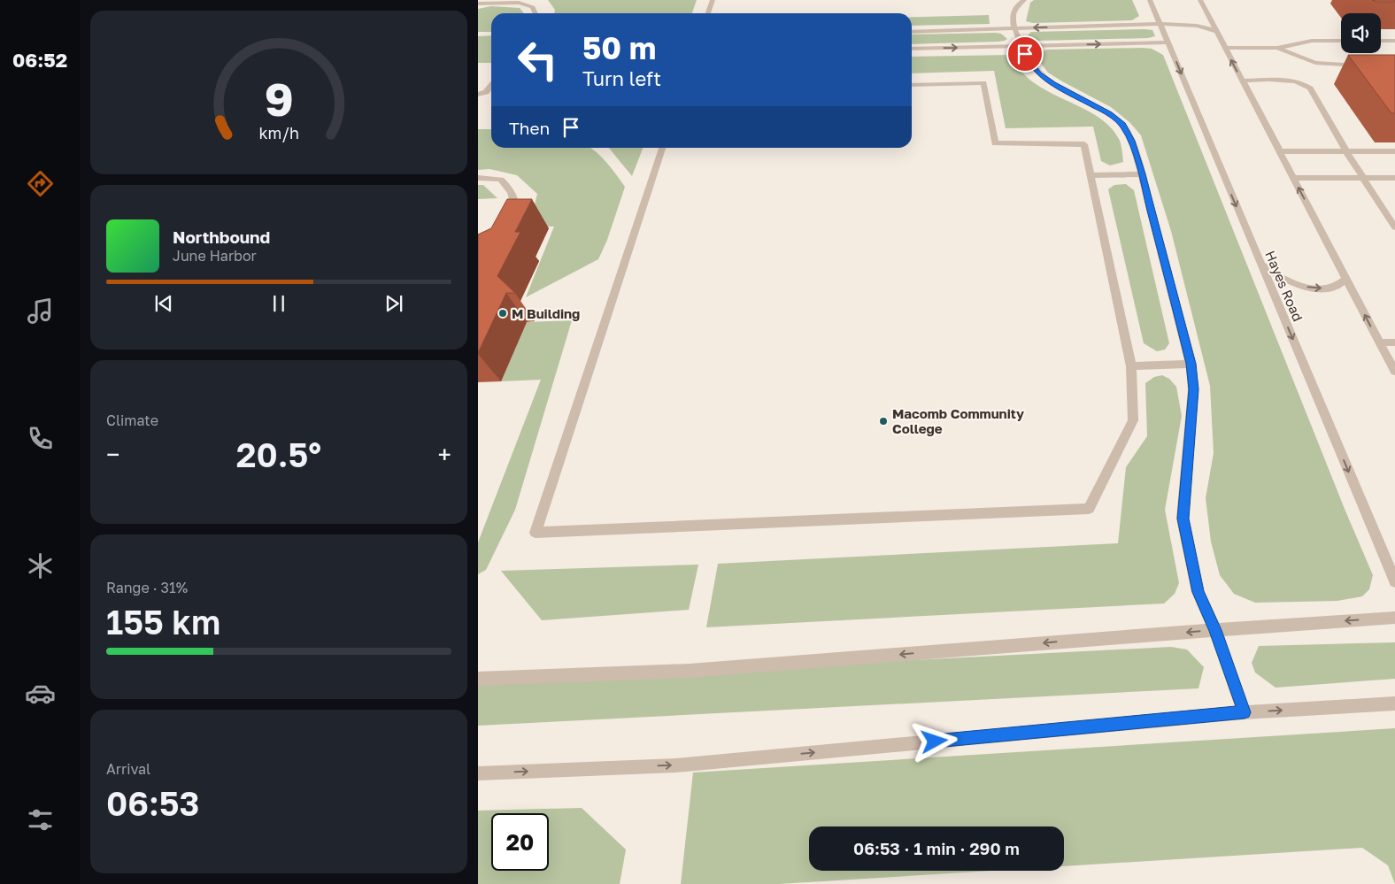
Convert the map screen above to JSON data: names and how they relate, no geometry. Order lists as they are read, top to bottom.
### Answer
{
  "streets": {
    "street": ["Hayes Road"]
  },
  "places": ["M Building", "Macomb Community College"],
  "page": {
    "tabs": "06:52",
    "turn": ["50 m", "Turn left"],
    "then": "Then",
    "song": ["Northbound", "June Harbor"],
    "tile": [
      "Climate",
      ["Range · 31%", "155 km"],
      ["Arrival", "06:53"]
    ],
    "heat": ["−", "20.5°", "+"],
    "limit": "20",
    "trip": "06:53 · 1 min · 290 m",
    "gauge": ["9", "km/h"]
  }
}
